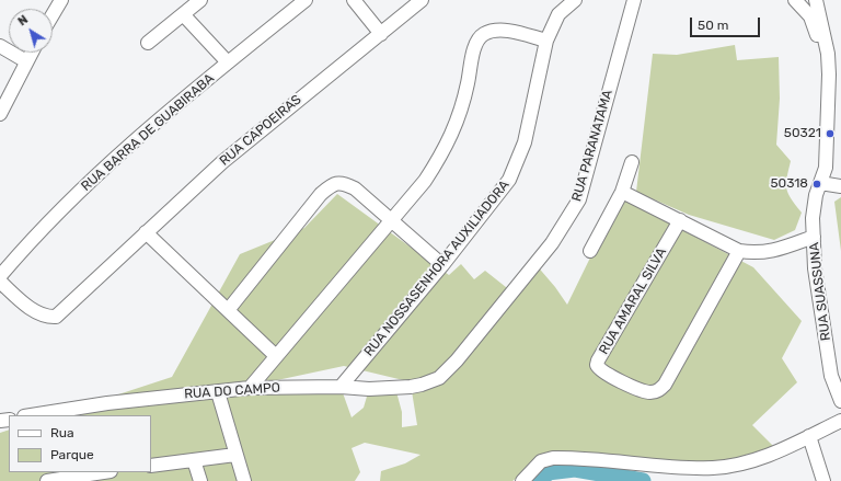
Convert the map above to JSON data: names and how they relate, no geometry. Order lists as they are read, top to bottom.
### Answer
{
  "streets": {
    "street": [
      "RUA CAPOEIRAS",
      "RUA BARRA DE GUABIRABA",
      "RUA PARANATAMA",
      "RUA NOSSASENHORA AUXILIADORA",
      "RUA SUASSUNA",
      "RUA AMARAL SILVA",
      "RUA DO CAMPO"
    ]
  },
  "crossings": [
    ["RUA PARANATAMA", "RUA DO CAMPO"],
    ["RUA NOSSASENHORA AUXILIADORA", "RUA DO CAMPO"]
  ],
  "places": ["50321", "50318"],
  "legend": ["Rua", "Parque"],
  "scale_bar": "50 m",
  "north": "top left"
}
